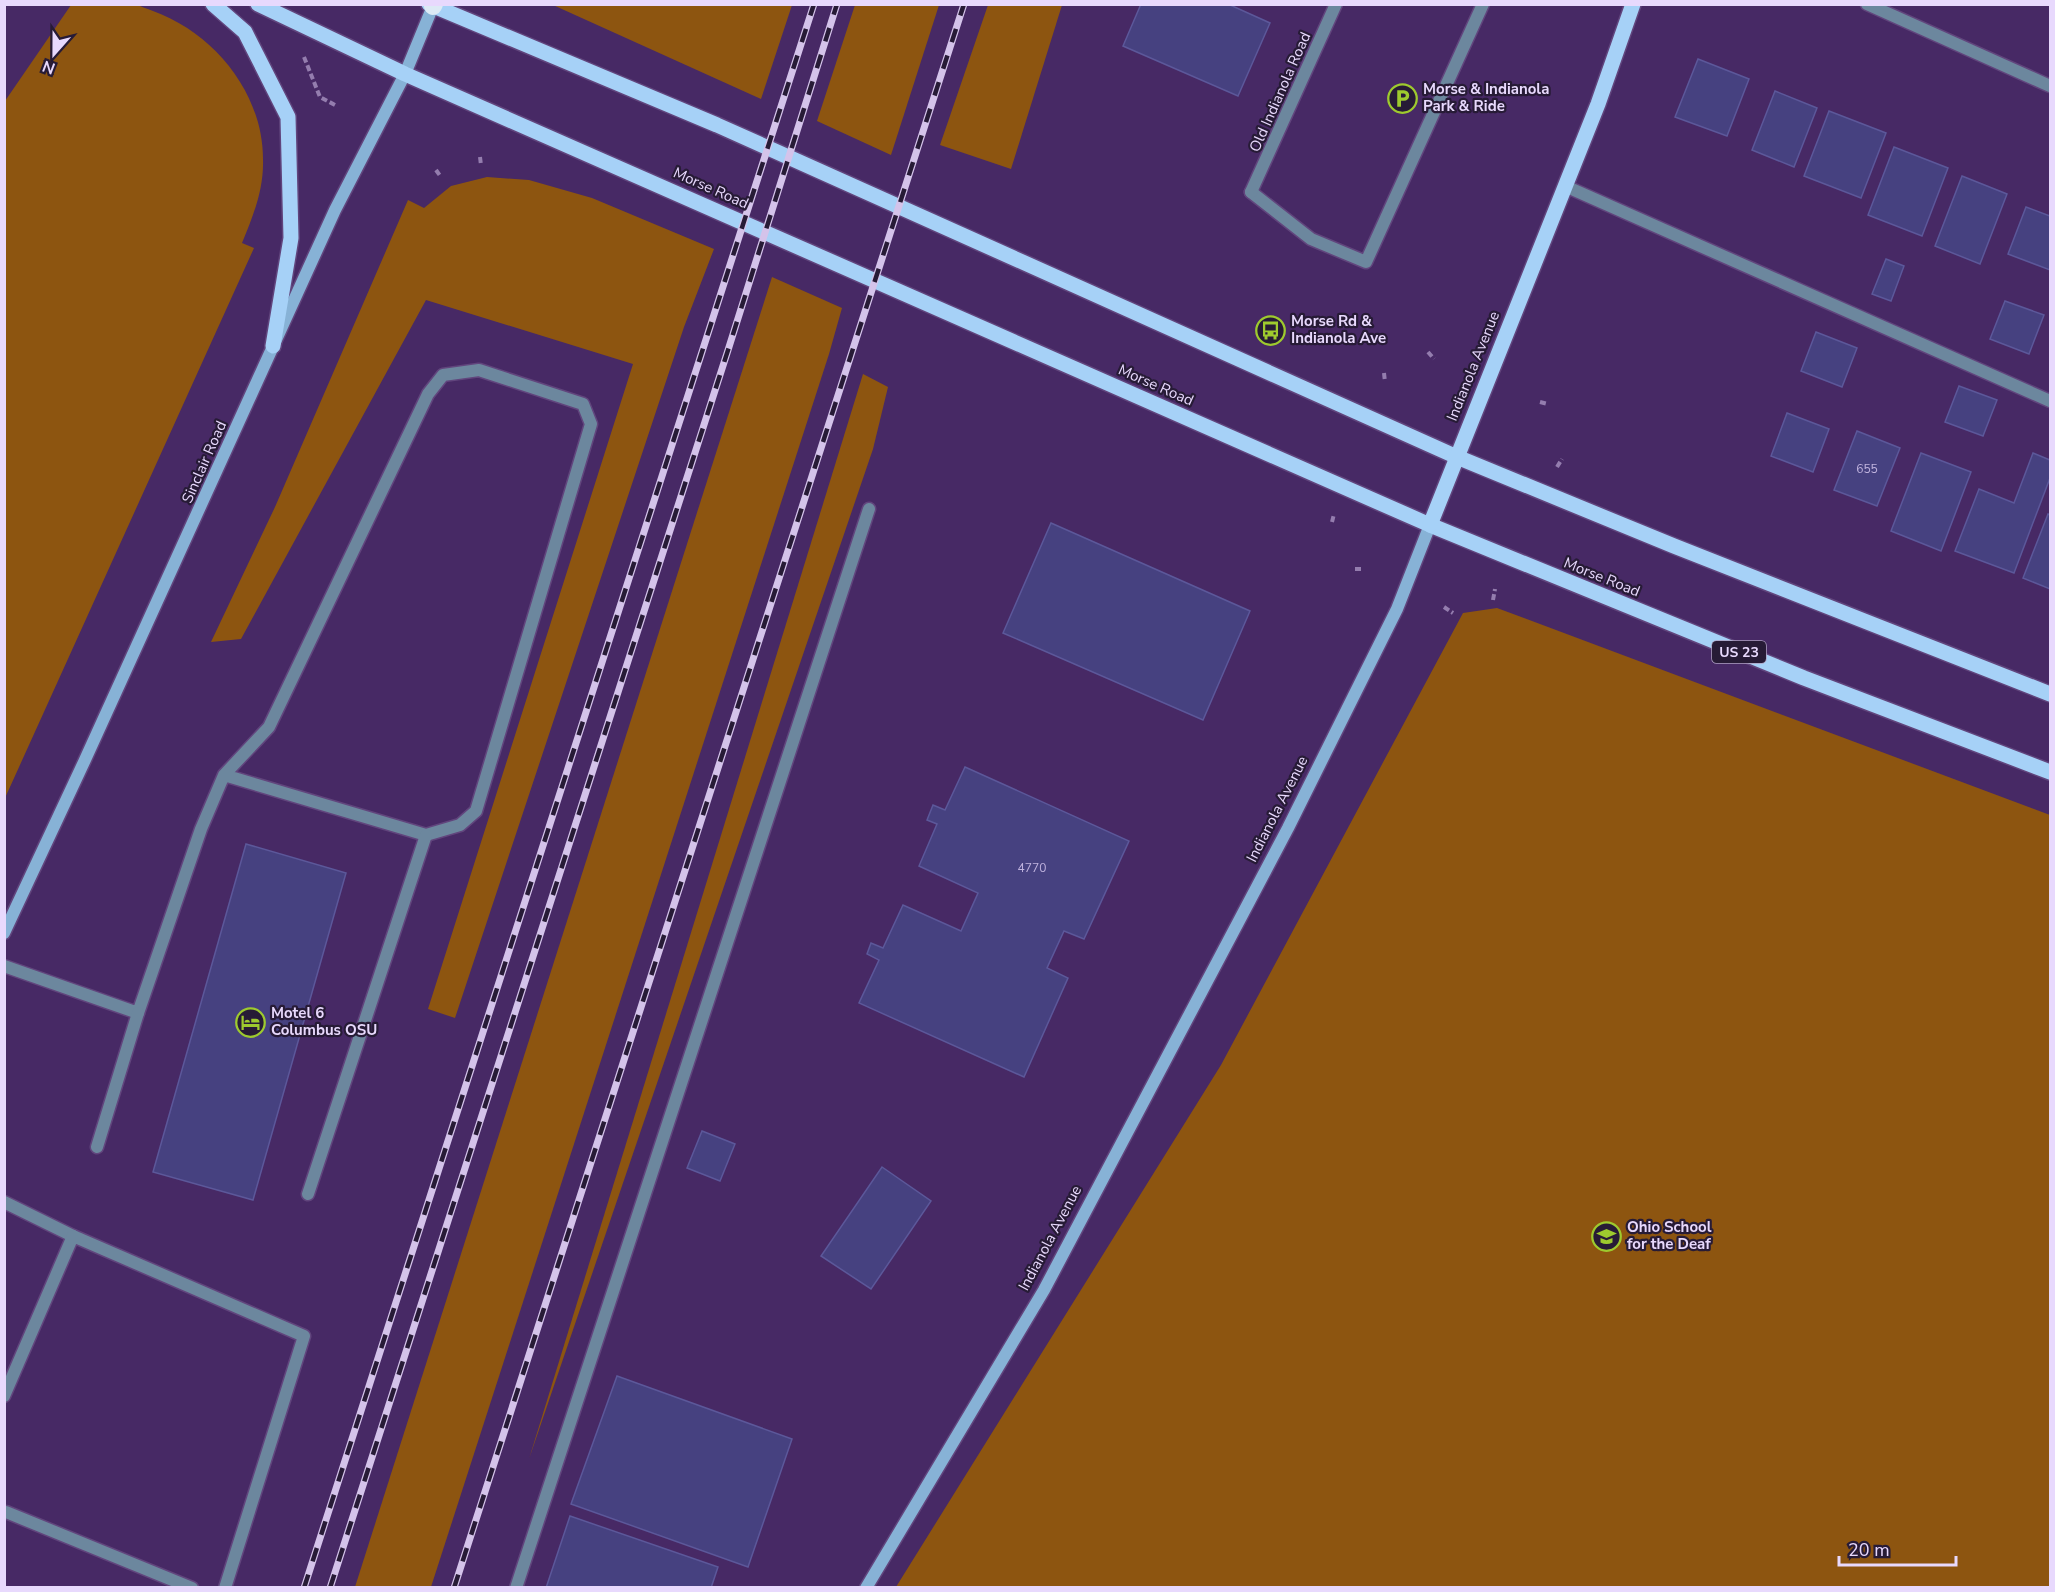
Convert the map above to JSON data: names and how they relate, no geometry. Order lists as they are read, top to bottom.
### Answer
{
  "streets": {
    "main road": [
      "Morse Road",
      "Indianola Avenue",
      "Sinclair Road",
      "US 23"
    ],
    "street": ["Old Indianola Road"]
  },
  "crossings": [
    ["Morse Road", "Indianola Avenue"],
    ["Morse Road", "Sinclair Road"]
  ],
  "places": {
    "parking": ["Morse & Indianola Park & Ride"],
    "bus stop": ["Morse Rd & Indianola Ave"],
    "hotel": ["Motel 6 Columbus OSU"],
    "school or university": ["Ohio School for the Deaf"]
  },
  "house_numbers": ["655", "4770"],
  "scale_bar": "20 m",
  "north": "bottom"
}
